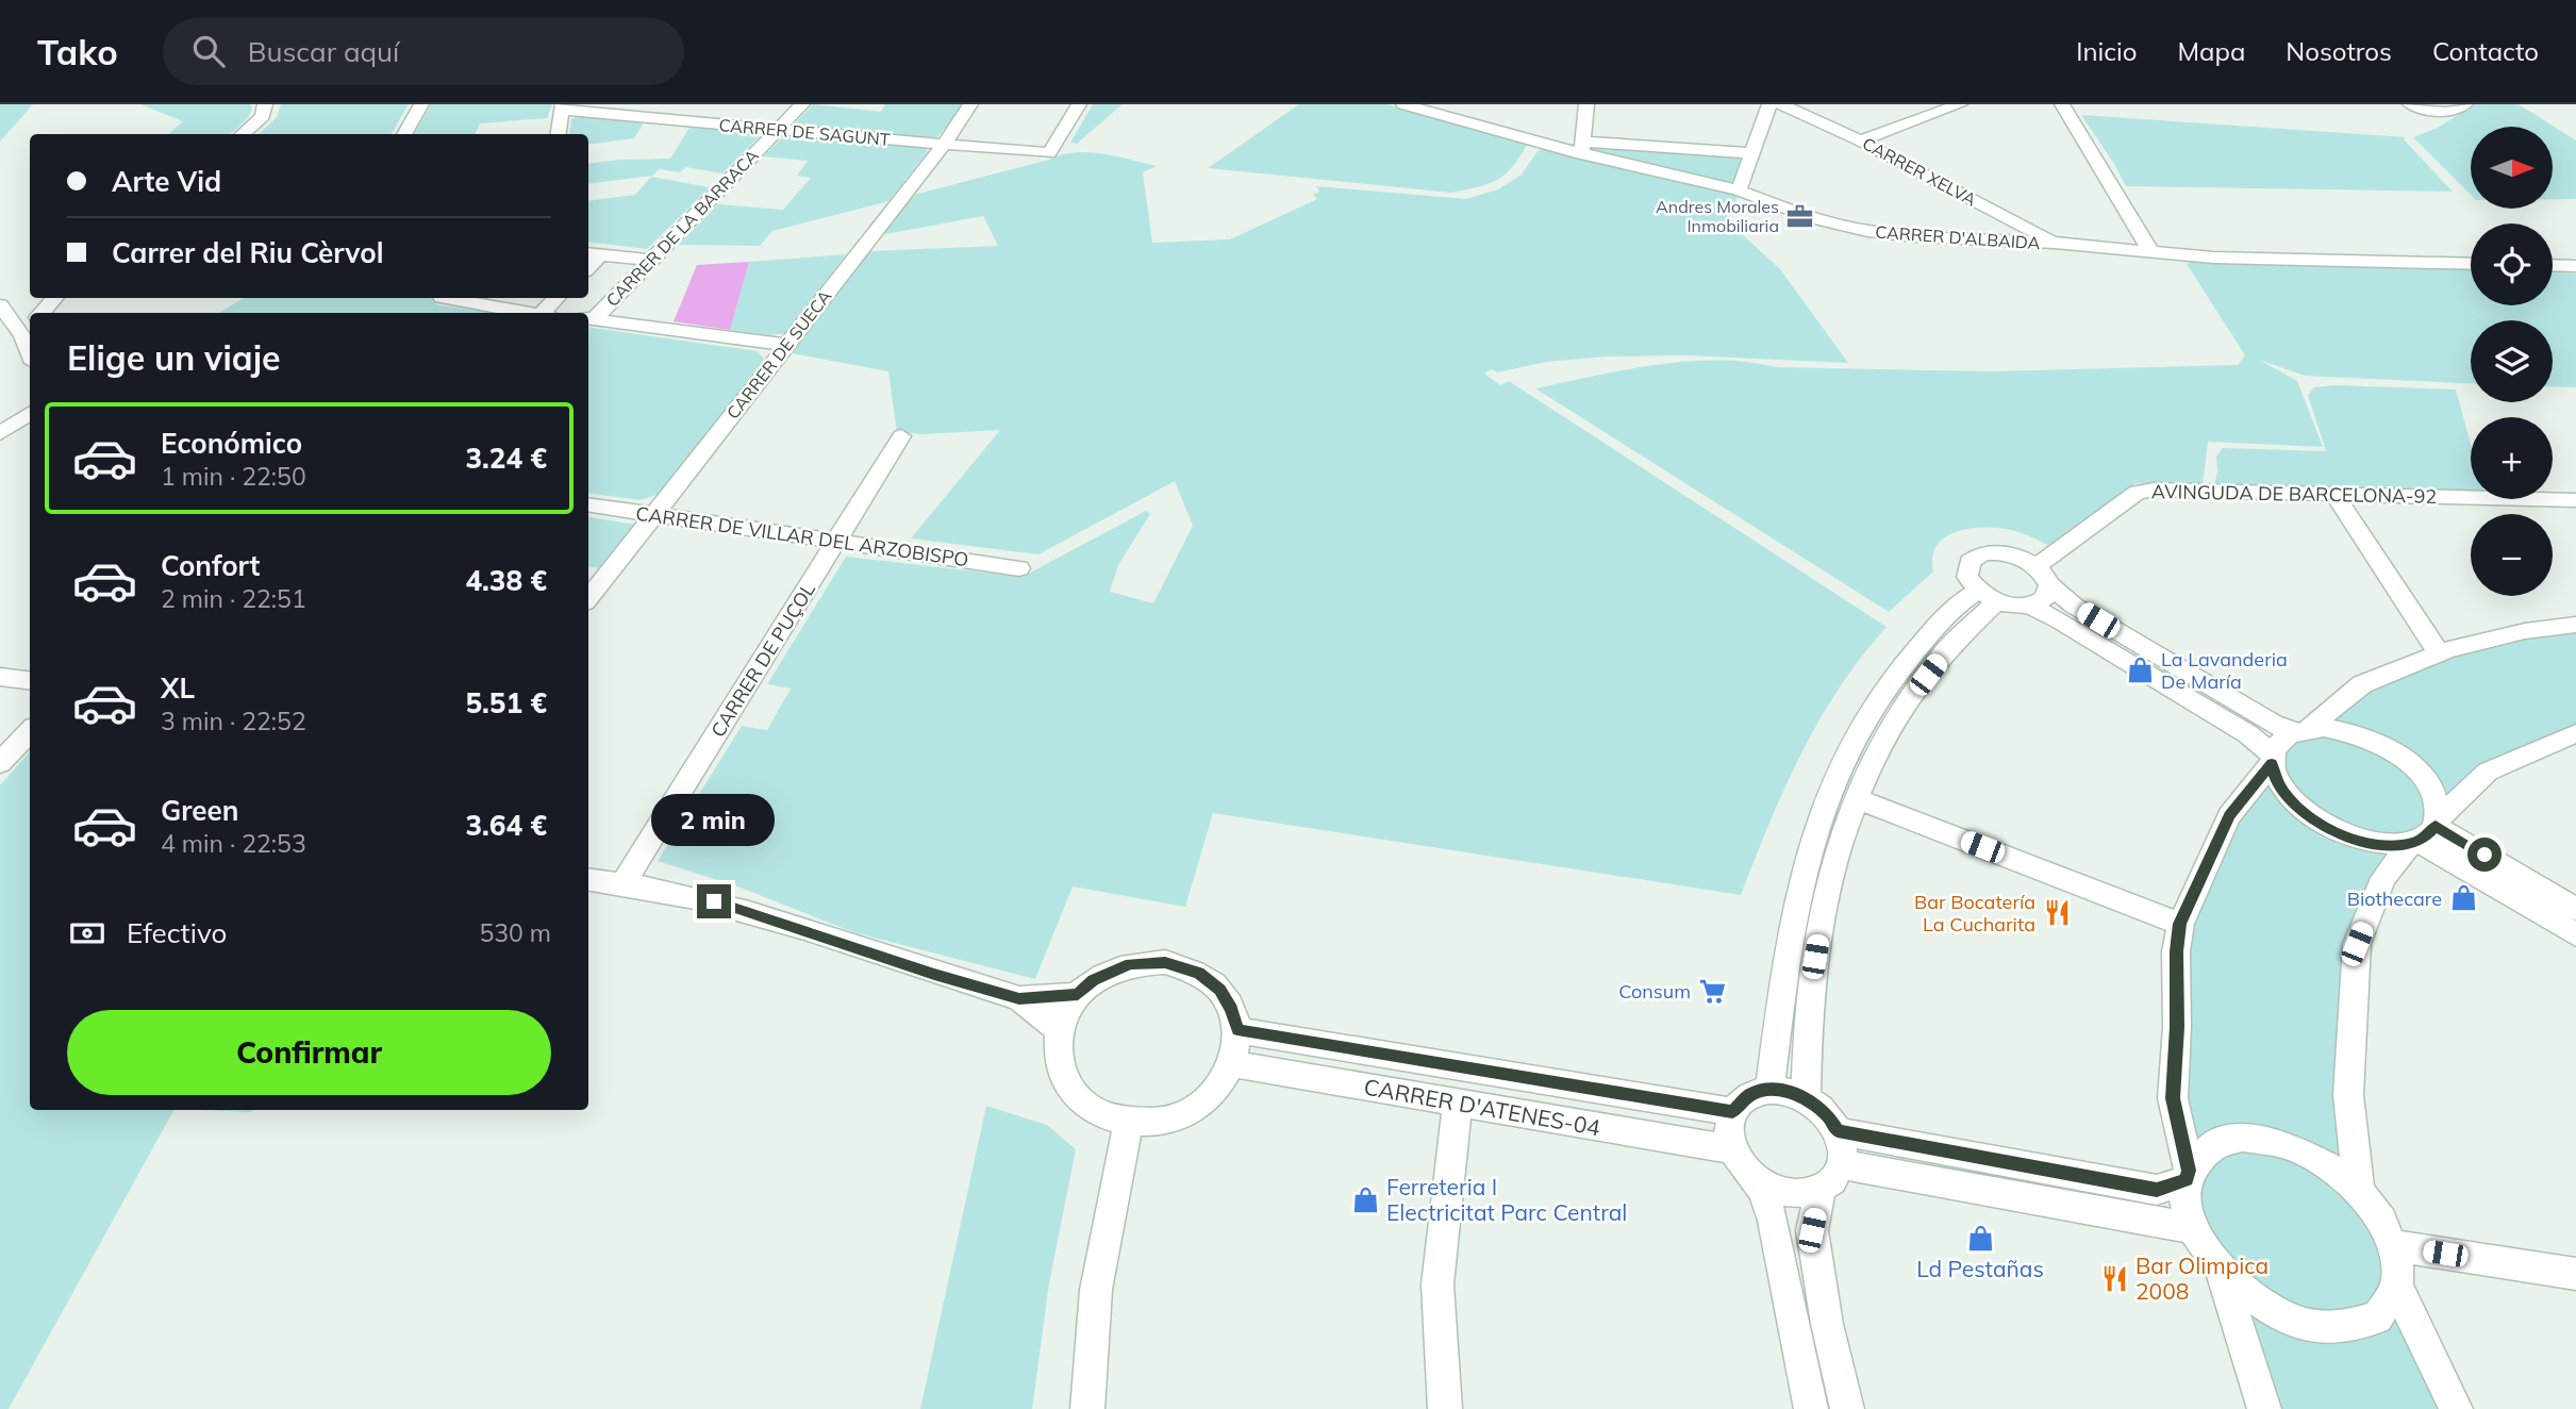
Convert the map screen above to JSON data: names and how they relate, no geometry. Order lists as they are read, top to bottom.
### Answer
{
  "streets": {
    "street": [
      "CARRER DE SAGUNT",
      "CARRER XELVA",
      "CARRER DE LA BARRACA",
      "CARRER D'ALBAIDA",
      "CARRER DE SUECA",
      "AVINGUDA DE BARCELONA-92",
      "CARRER DE VILLAR DEL ARZOBISPO",
      "CARRER DE PUÇOL",
      "CARRER D'ATENES-04"
    ]
  },
  "crossings": [
    ["CARRER DE SAGUNT", "CARRER DE LA BARRACA"],
    ["CARRER DE SAGUNT", "CARRER DE SUECA"],
    ["CARRER XELVA", "CARRER D'ALBAIDA"],
    ["CARRER DE SUECA", "CARRER DE VILLAR DEL ARZOBISPO"],
    ["CARRER DE VILLAR DEL ARZOBISPO", "CARRER DE PUÇOL"]
  ],
  "places": {
    "office": ["Andres Morales Inmobiliaria"],
    "shop": [
      "La Lavanderia De María",
      "Biothecare",
      "Ferreteria I Electricitat Parc Central",
      "Ld Pestañas"
    ],
    "restaurant": ["Bar Bocatería La Cucharita", "Bar Olimpica 2008"],
    "supermarket": ["Consum"]
  },
  "north": "right",
  "page": {
    "header": "Tako",
    "search": "Buscar aquí",
    "nav": [
      "Inicio",
      "Mapa",
      "Nosotros",
      "Contacto"
    ],
    "map_buttons": ["+", "−"],
    "banner": ["Arte Vid", "Carrer del Riu Cèrvol"],
    "heading": "Elige un viaje",
    "list": [
      {
        "name": "Económico",
        "note": "1 min · 22:50",
        "value": "3.24 €"
      },
      {
        "name": "Confort",
        "note": "2 min · 22:51",
        "value": "4.38 €"
      },
      {
        "name": "XL",
        "note": "3 min · 22:52",
        "value": "5.51 €"
      },
      {
        "name": "Green",
        "note": "4 min · 22:53",
        "value": "3.64 €"
      }
    ],
    "bubble": "2 min",
    "pay": ["Efectivo", "530 m"],
    "buttons": "Confirmar"
  }
}
